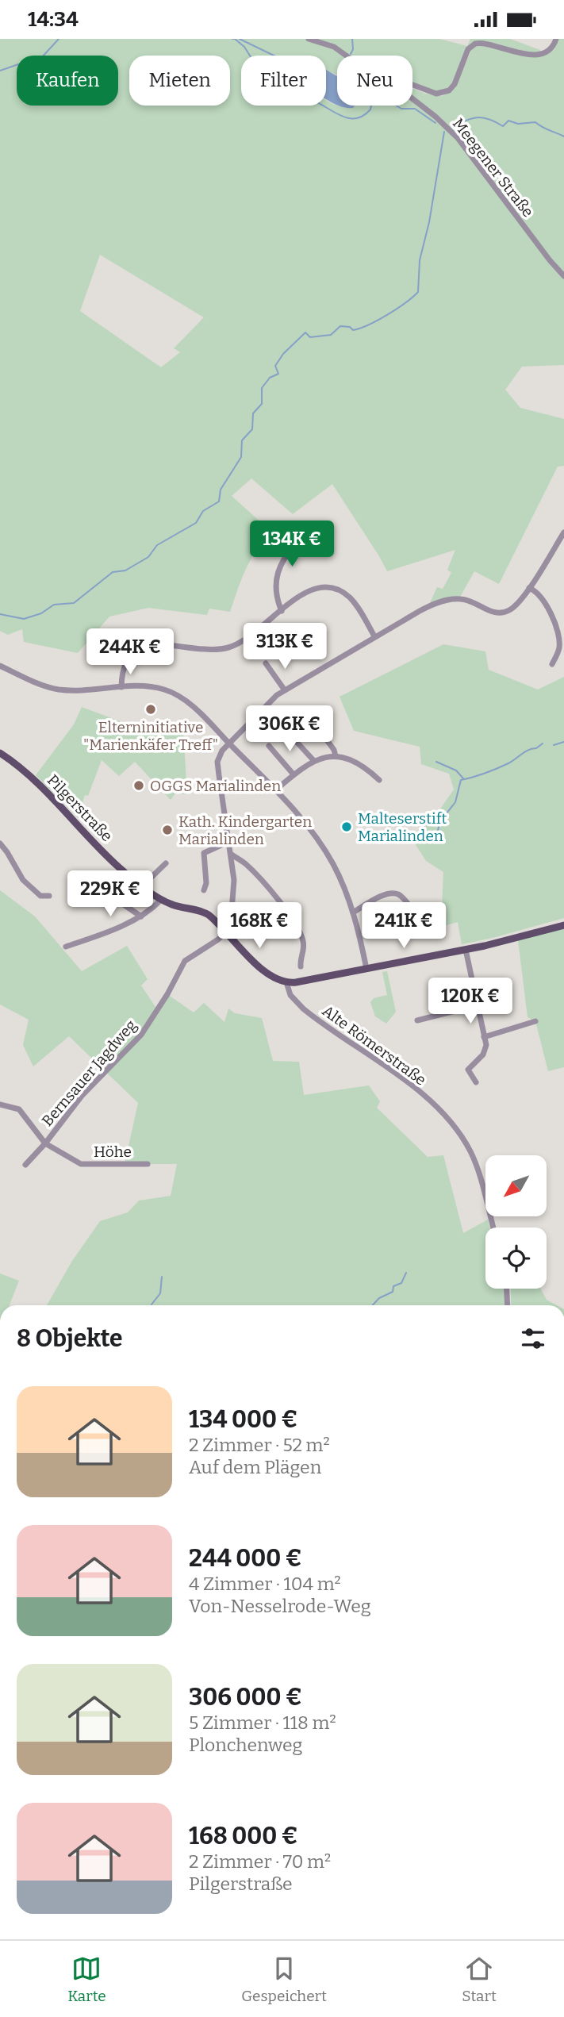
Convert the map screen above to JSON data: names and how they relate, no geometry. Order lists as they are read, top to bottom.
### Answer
{
  "streets": {
    "main road": ["Pilgerstraße"],
    "street": [
      "Meegener Straße",
      "Alte Römerstraße",
      "Bernsauer Jagdweg",
      "Höhe"
    ]
  },
  "crossings": [
    ["Pilgerstraße", "Alte Römerstraße"],
    ["Pilgerstraße", "Bernsauer Jagdweg"],
    ["Bernsauer Jagdweg", "Höhe"]
  ],
  "places": [
    "Elterninitiative \"Marienkäfer Treff\"",
    "OGGS Marialinden",
    "Malteserstift Marialinden",
    "Kath. Kindergarten Marialinden"
  ],
  "north": "bottom left",
  "page": {
    "status": "14:34",
    "chip": [
      "Kaufen",
      "Mieten",
      "Filter",
      "Neu"
    ],
    "price": [
      "134K €",
      "313K €",
      "244K €",
      "306K €",
      "229K €",
      "168K €",
      "241K €",
      "120K €"
    ],
    "heading": "8 Objekte",
    "list": [
      {
        "name": "134 000 €",
        "note": "2 Zimmer · 52 m² · Auf dem Plägen"
      },
      {
        "name": "244 000 €",
        "note": "4 Zimmer · 104 m² · Von-Nesselrode-Weg"
      },
      {
        "name": "306 000 €",
        "note": "5 Zimmer · 118 m² · Plonchenweg"
      },
      {
        "name": "168 000 €",
        "note": "2 Zimmer · 70 m² · Pilgerstraße"
      }
    ],
    "tabs": ["Karte", "Gespeichert", "Start"]
  }
}
